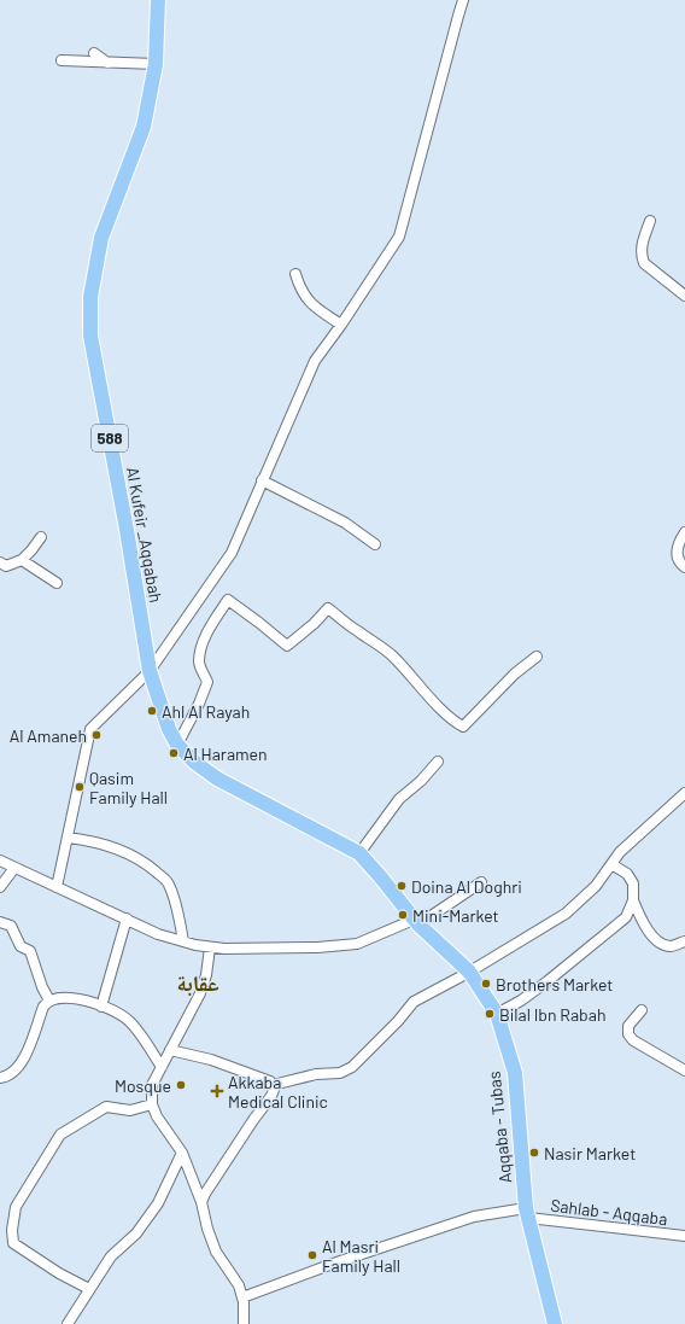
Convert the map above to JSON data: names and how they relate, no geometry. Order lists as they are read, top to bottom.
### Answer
{
  "streets": {
    "main road": ["588", "Al Kufeir _Aqqabah", "Aqqaba - Tubas"],
    "street": ["Sahlab - Aqqaba"]
  },
  "crossings": [
    ["Al Kufeir _Aqqabah", "Aqqaba - Tubas"],
    ["Aqqaba - Tubas", "Sahlab - Aqqaba"]
  ],
  "districts": ["عقابة"],
  "places": {
    "other": [
      "Ahl Al Rayah",
      "Al Amaneh",
      "Al Haramen",
      "Qasim Family Hall",
      "Doina Al Doghri",
      "Mini-Market",
      "Brothers Market",
      "Bilal Ibn Rabah",
      "Mosque",
      "Nasir Market",
      "Al Masri Family Hall"
    ],
    "health": ["Akkaba Medical Clinic"]
  }
}
